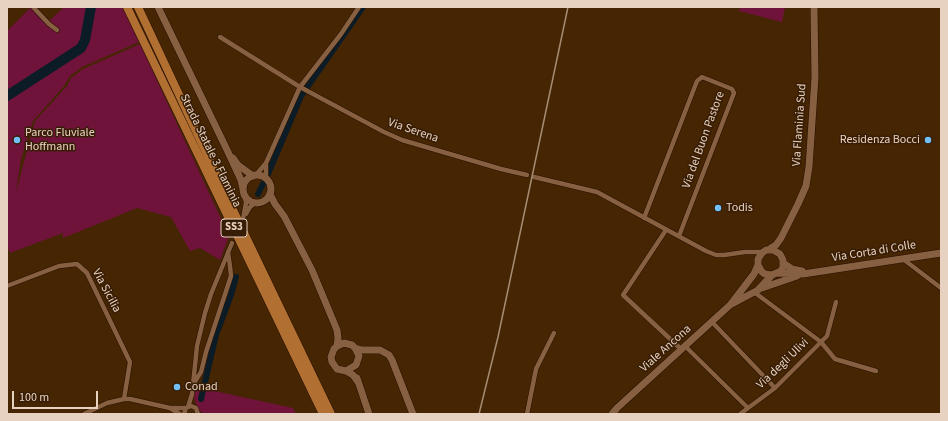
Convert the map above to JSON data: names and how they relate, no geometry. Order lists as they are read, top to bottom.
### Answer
{
  "streets": {
    "highway": ["Strada Statale 3 Flaminia", "SS3"],
    "main road": ["Via Flaminia Sud", "Via Corta di Colle", "Viale Ancona"],
    "street": [
      "Via Serena",
      "Via del Buon Pastore",
      "Via Sicilia",
      "Via degli Ulivi"
    ]
  },
  "crossings": [
    ["Via Flaminia Sud", "Via Corta di Colle"],
    ["Via Flaminia Sud", "Viale Ancona"],
    ["Via Corta di Colle", "Viale Ancona"],
    ["Viale Ancona", "Via degli Ulivi"]
  ],
  "places": [
    "Parco Fluviale Hoffmann",
    "Residenza Bocci",
    "Todis",
    "Conad"
  ],
  "scale_bar": "100 m"
}
